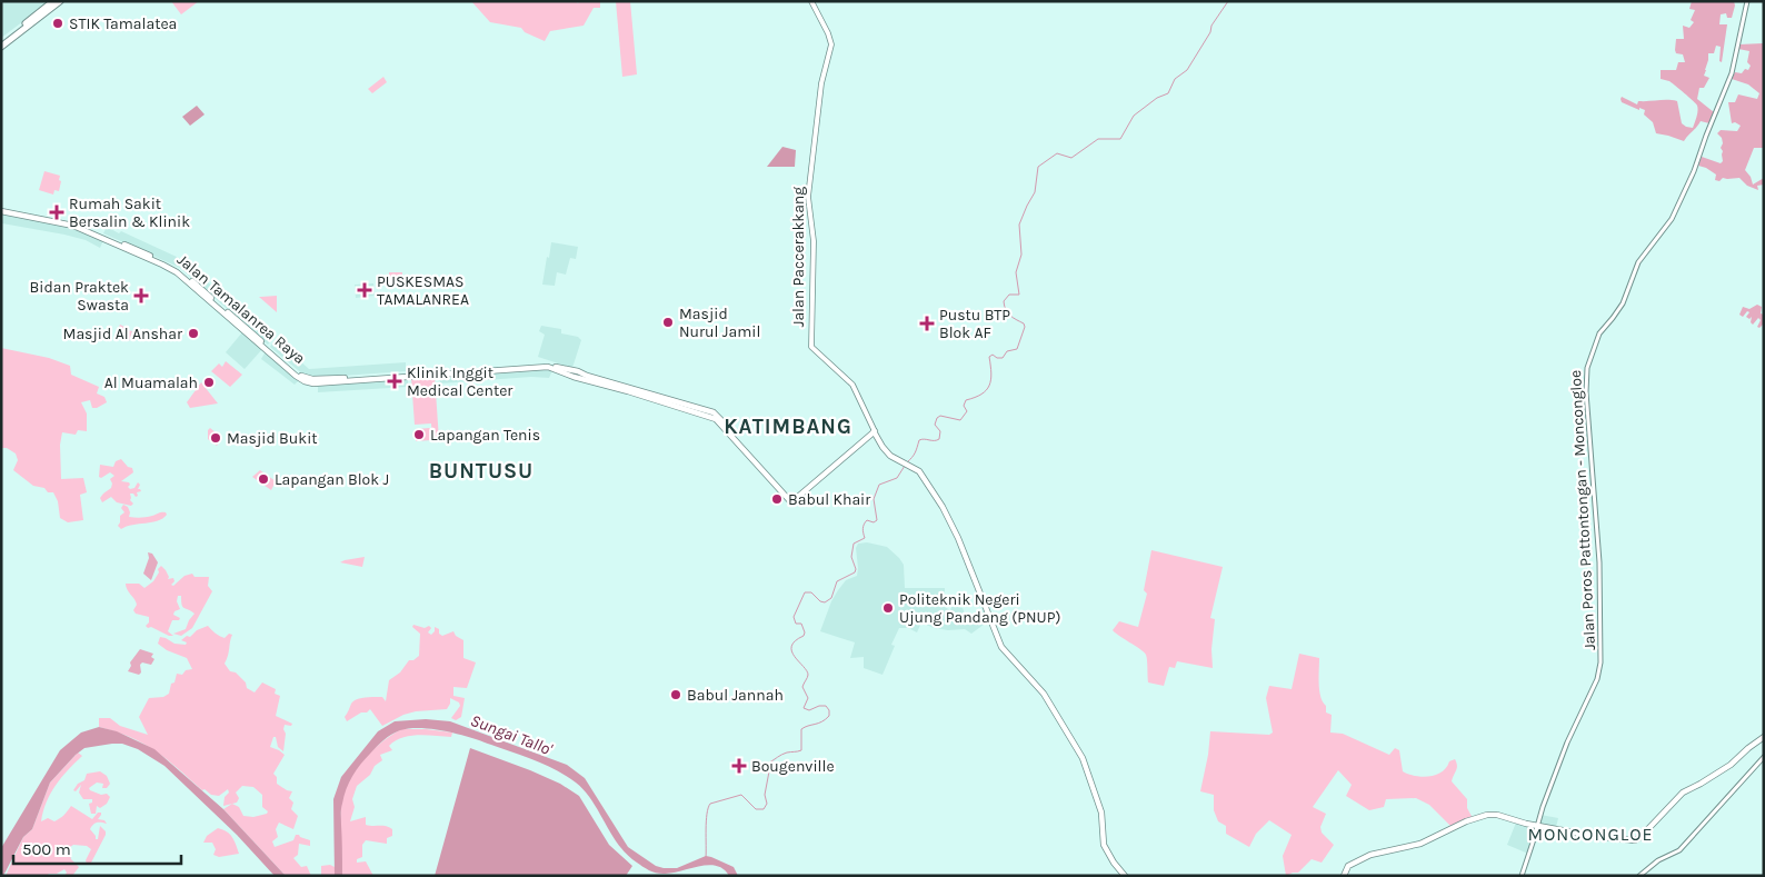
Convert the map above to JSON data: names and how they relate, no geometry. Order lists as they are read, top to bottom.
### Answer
{
  "streets": {
    "main road": ["Jalan Paccerakkang", "Jalan Tamalanrea Raya"],
    "street": ["Jalan Poros Pattontongan - Moncongloe"]
  },
  "crossings": [
    ["Jalan Paccerakkang", "Jalan Tamalanrea Raya"]
  ],
  "districts": ["KATIMBANG", "BUNTUSU", "MONCONGLOE"],
  "water": ["Sungai Tallo'"],
  "places": {
    "other": [
      "STIK Tamalatea",
      "Masjid Nurul Jamil",
      "Masjid Al Anshar",
      "Al Muamalah",
      "Lapangan Tenis",
      "Masjid Bukit",
      "Lapangan Blok J",
      "Babul Khair",
      "Politeknik Negeri Ujung Pandang (PNUP)",
      "Babul Jannah"
    ],
    "health": [
      "Rumah Sakit Bersalin & Klinik",
      "PUSKESMAS TAMALANREA",
      "Bidan Praktek Swasta",
      "Pustu BTP Blok AF",
      "Klinik Inggit Medical Center",
      "Bougenville"
    ]
  },
  "scale_bar": "500 m"
}
